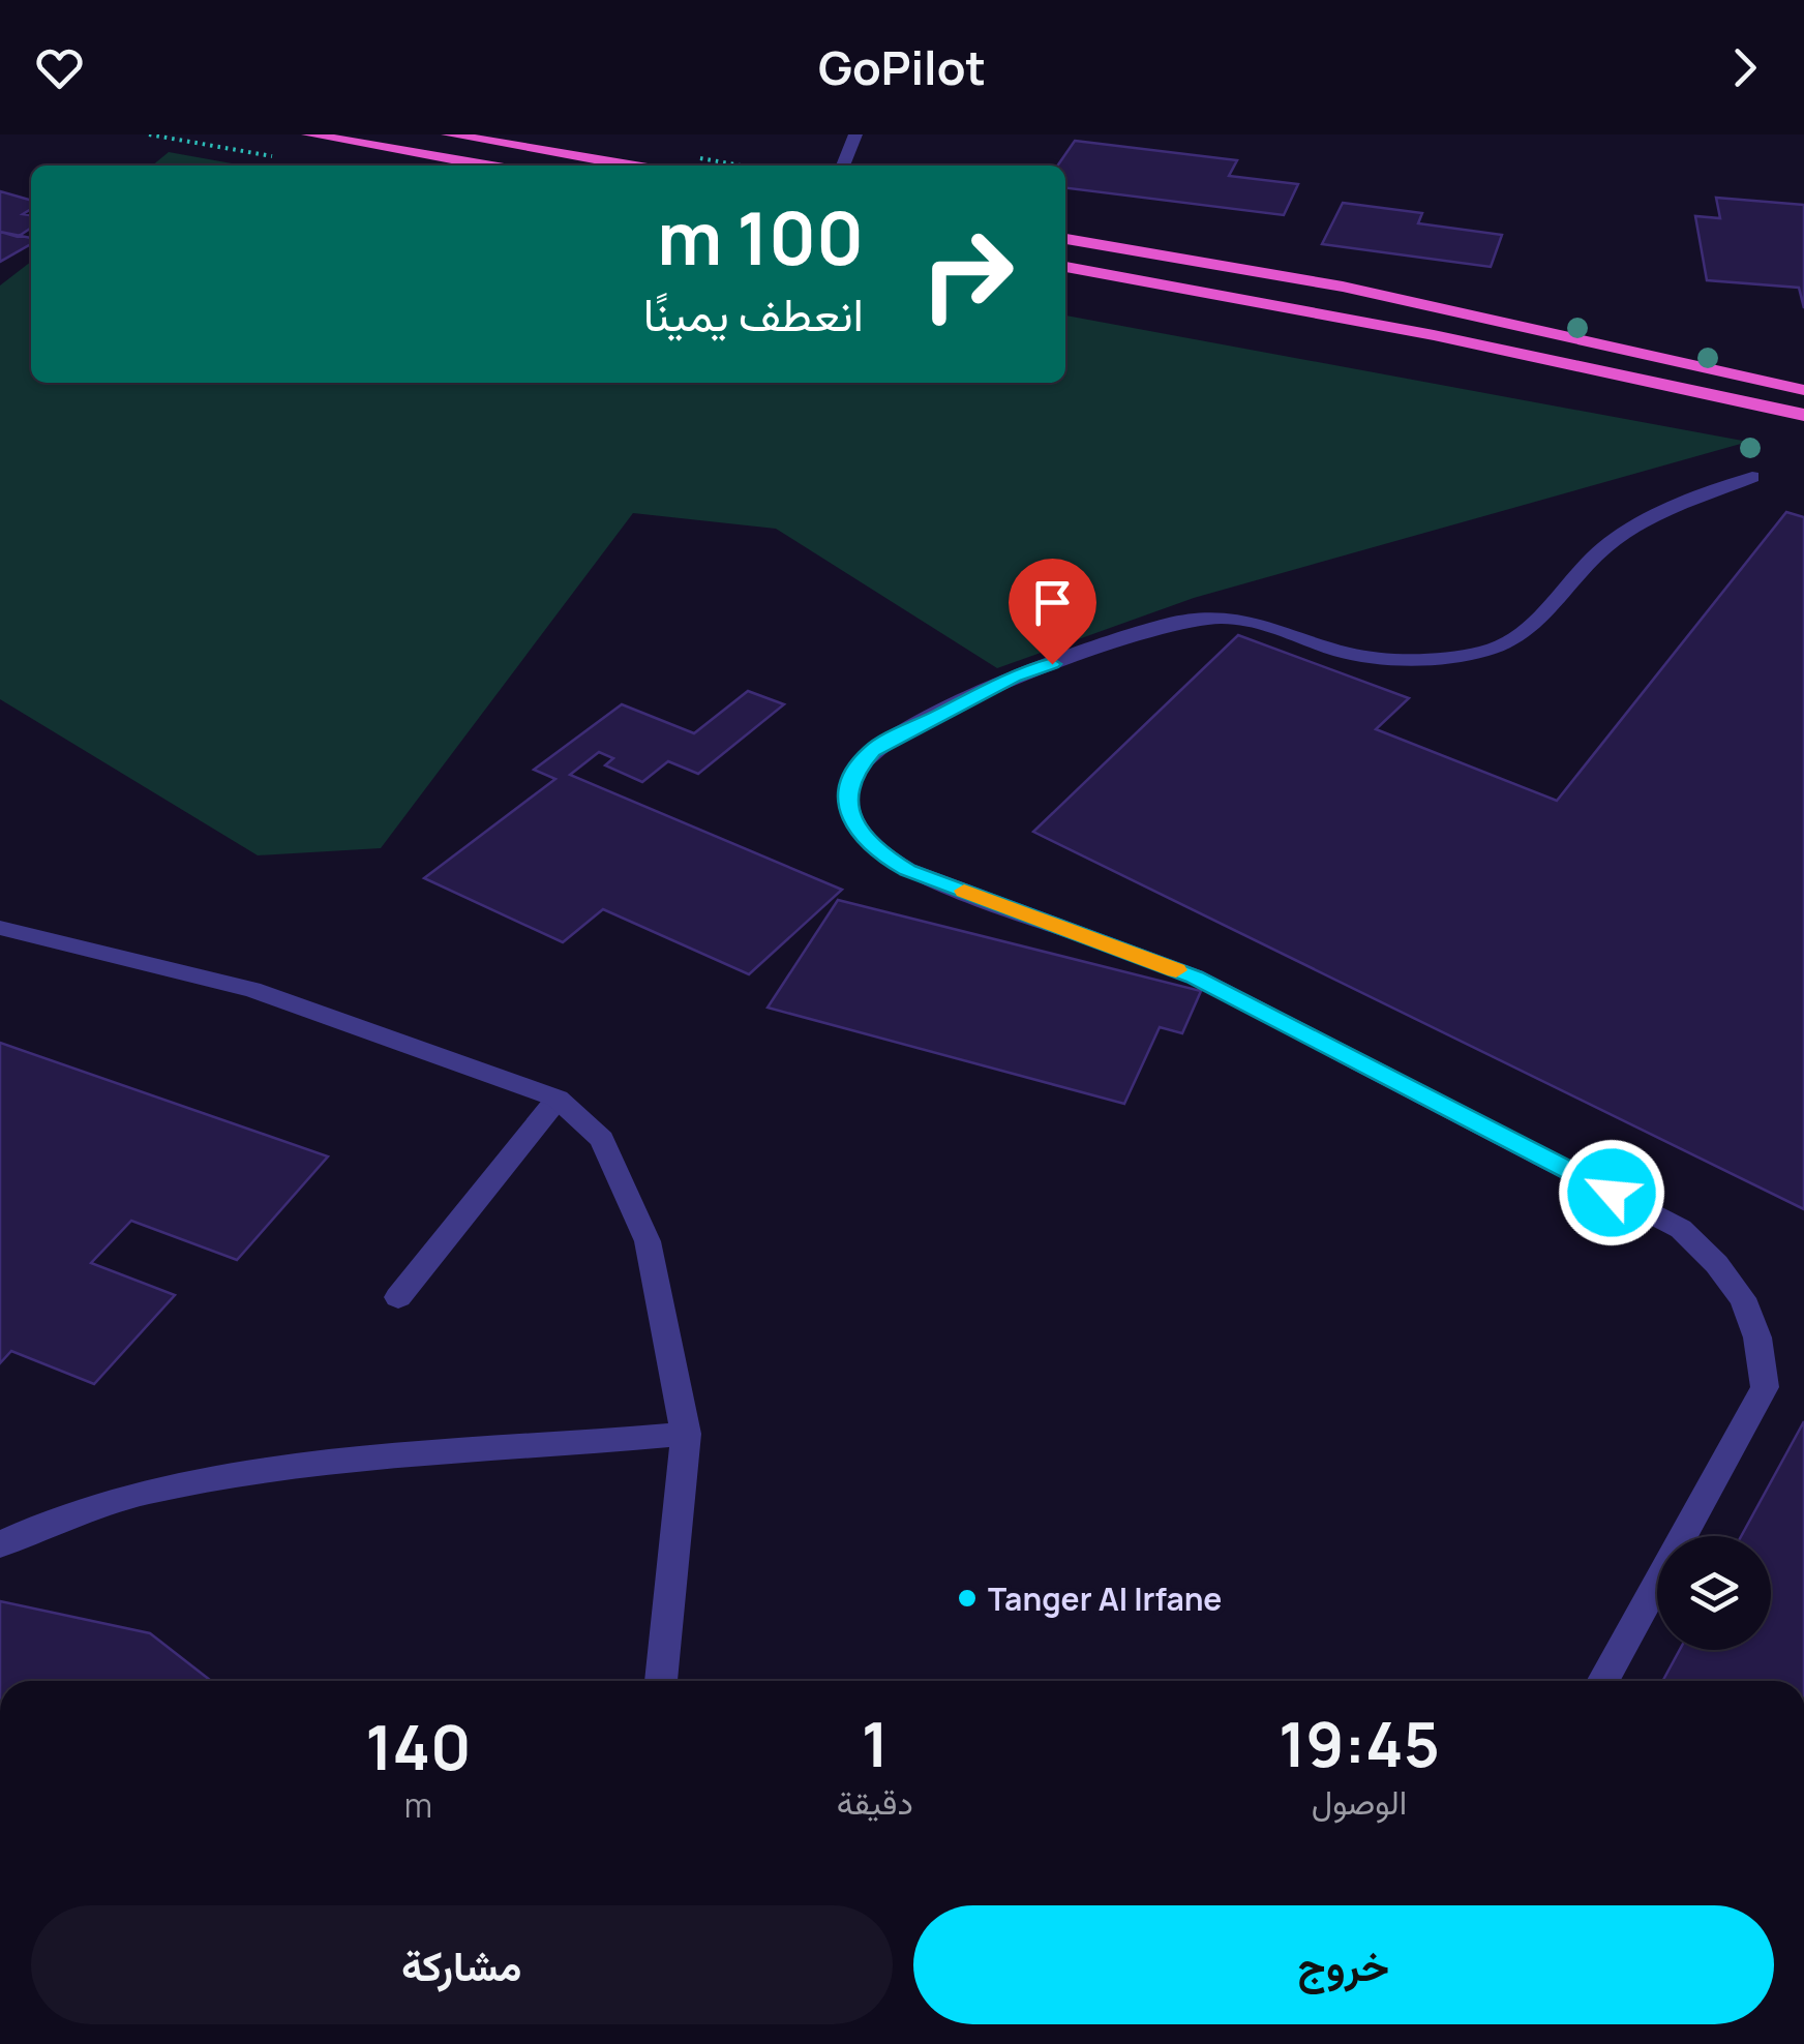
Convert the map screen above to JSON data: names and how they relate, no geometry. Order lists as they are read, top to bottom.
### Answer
{
  "places": ["Tanger Al Irfane"],
  "page": {
    "header": "GoPilot",
    "turn": ["100 m", "انعطف يمينًا"],
    "eta": [
      "19:45",
      "الوصول",
      "1",
      "دقيقة",
      "140",
      "m"
    ],
    "buttons": ["خروج", "مشاركة"]
  }
}
